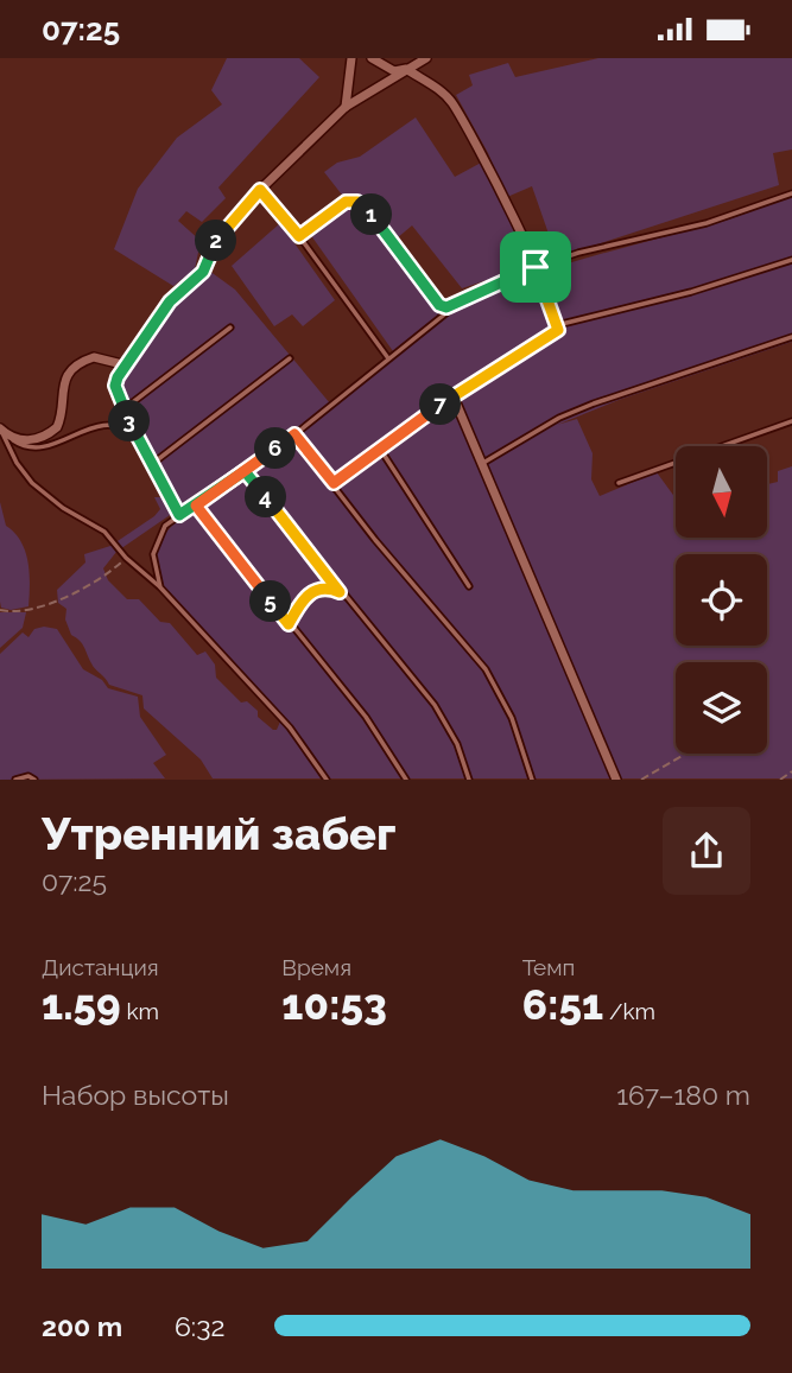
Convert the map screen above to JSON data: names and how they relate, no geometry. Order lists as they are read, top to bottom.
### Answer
{
  "north": "bottom",
  "page": {
    "status": "07:25",
    "pins": [
      "1",
      "2",
      "7",
      "3",
      "6",
      "4",
      "5"
    ],
    "heading": ["Утренний забег", "07:25"],
    "stats": [
      ["Дистанция", "1.59 km"],
      ["Время", "10:53"],
      ["Темп", "6:51 /km"]
    ],
    "chart": ["Набор высоты", "167–180 m"],
    "list": [
      {
        "name": "200 m",
        "note": "6:32"
      }
    ]
  }
}
